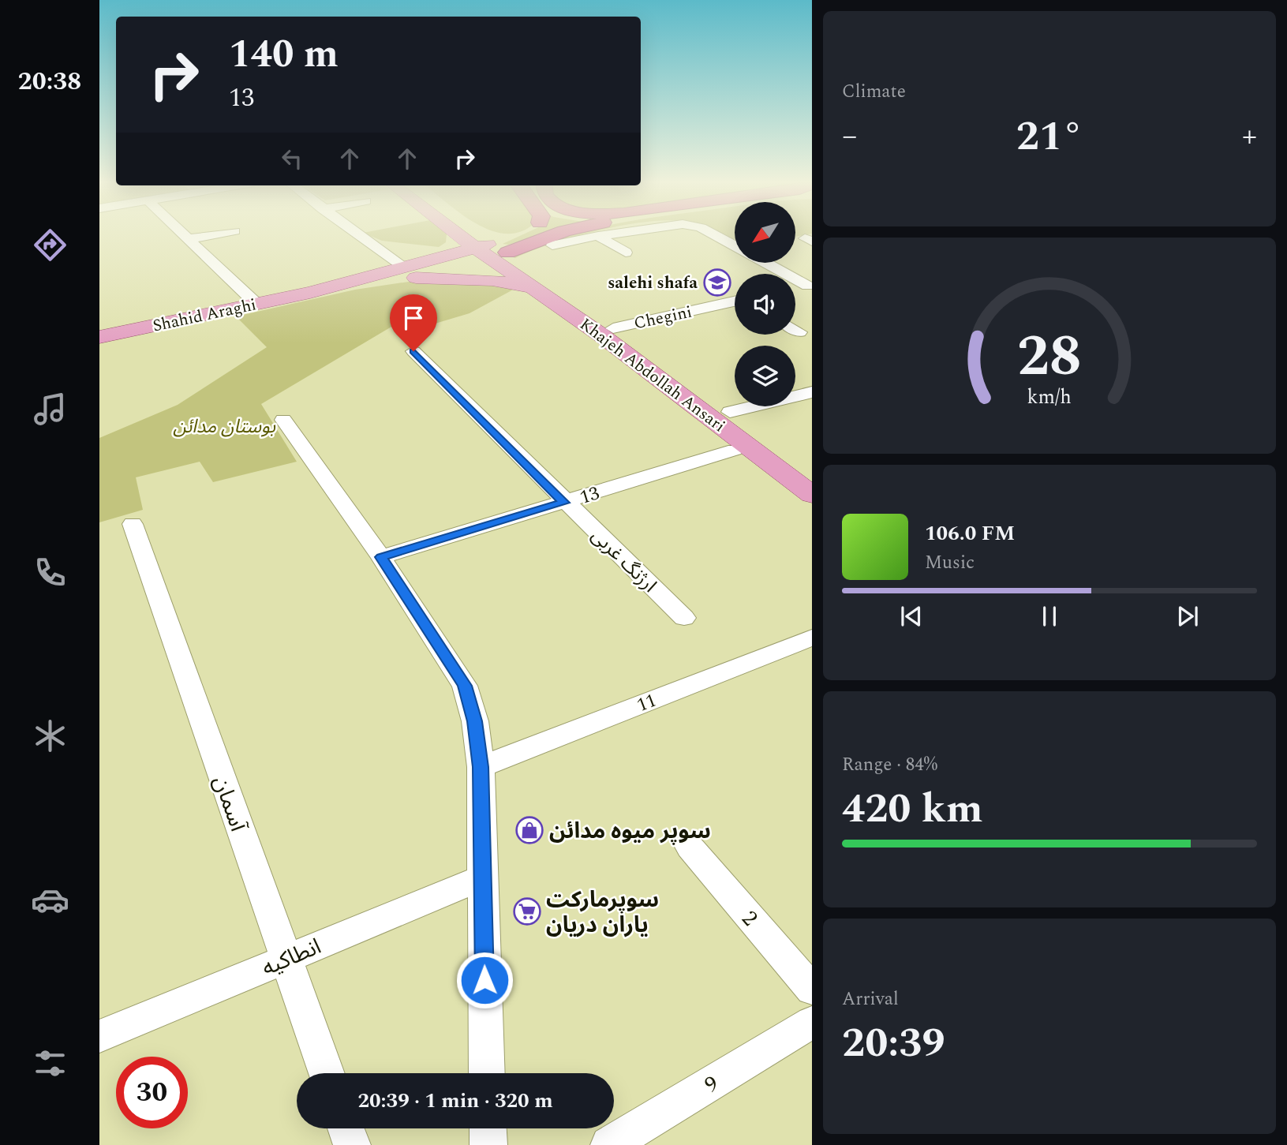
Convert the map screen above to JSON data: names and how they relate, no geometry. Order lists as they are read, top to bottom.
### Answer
{
  "streets": {
    "main road": ["Shahid Araghi", "Khajeh Abdollah Ansari"],
    "street": [
      "Chegini",
      "13",
      "ارژنگ غربی",
      "11",
      "آسمان",
      "2",
      "انطاکیه",
      "9"
    ]
  },
  "crossings": [
    ["Shahid Araghi", "Khajeh Abdollah Ansari"],
    ["Chegini", "Khajeh Abdollah Ansari"],
    ["13", "ارژنگ غربی"],
    ["آسمان", "انطاکیه"]
  ],
  "parks": ["بوستان مدائن"],
  "places": {
    "school or university": ["salehi shafa"],
    "shop": ["سوپر میوه مدائن"],
    "supermarket": ["سوپرمارکت یاران دریان"]
  },
  "north": "bottom left",
  "page": {
    "tabs": "20:38",
    "tile": [
      "Climate",
      ["Range · 84%", "420 km"],
      ["Arrival", "20:39"]
    ],
    "turn": ["140 m", "13"],
    "heat": ["−", "21°", "+"],
    "song": ["106.0 FM", "Music"],
    "limit": "30",
    "trip": "20:39 · 1 min · 320 m",
    "gauge": ["28", "km/h"]
  }
}
